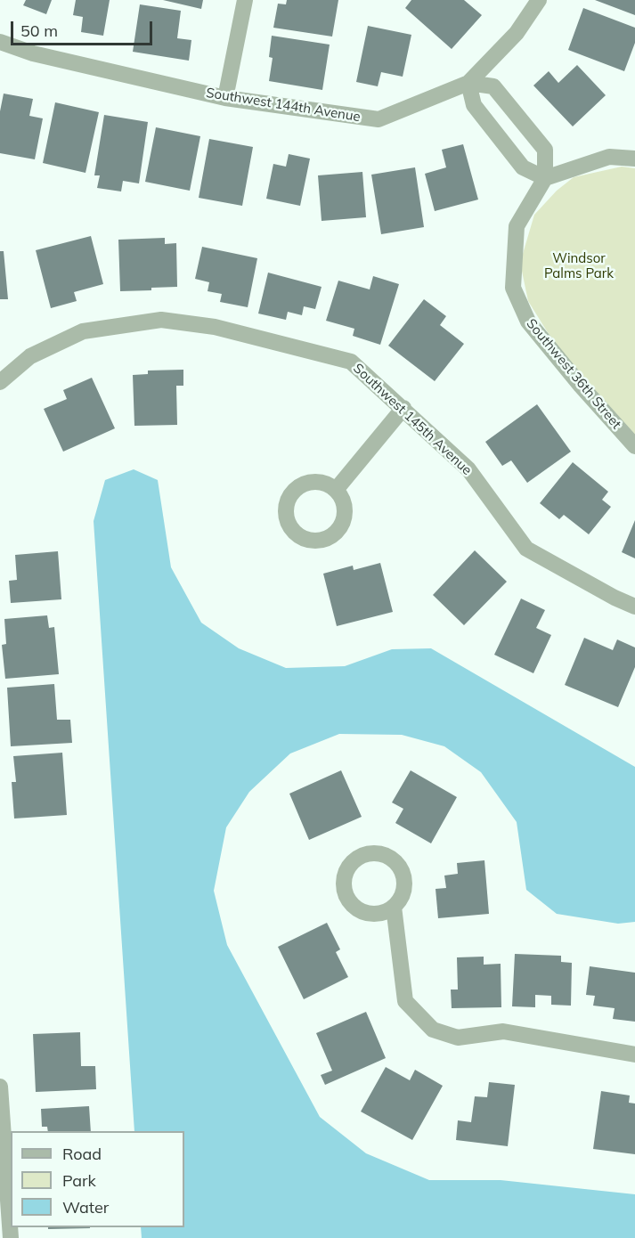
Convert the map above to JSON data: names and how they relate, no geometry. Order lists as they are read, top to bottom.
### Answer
{
  "streets": {
    "street": ["Southwest 144th Avenue", "Southwest 36th Street", "Southwest 145th Avenue"]
  },
  "parks": ["Windsor Palms Park"],
  "legend": ["Road", "Park", "Water"],
  "scale_bar": "50 m"
}
